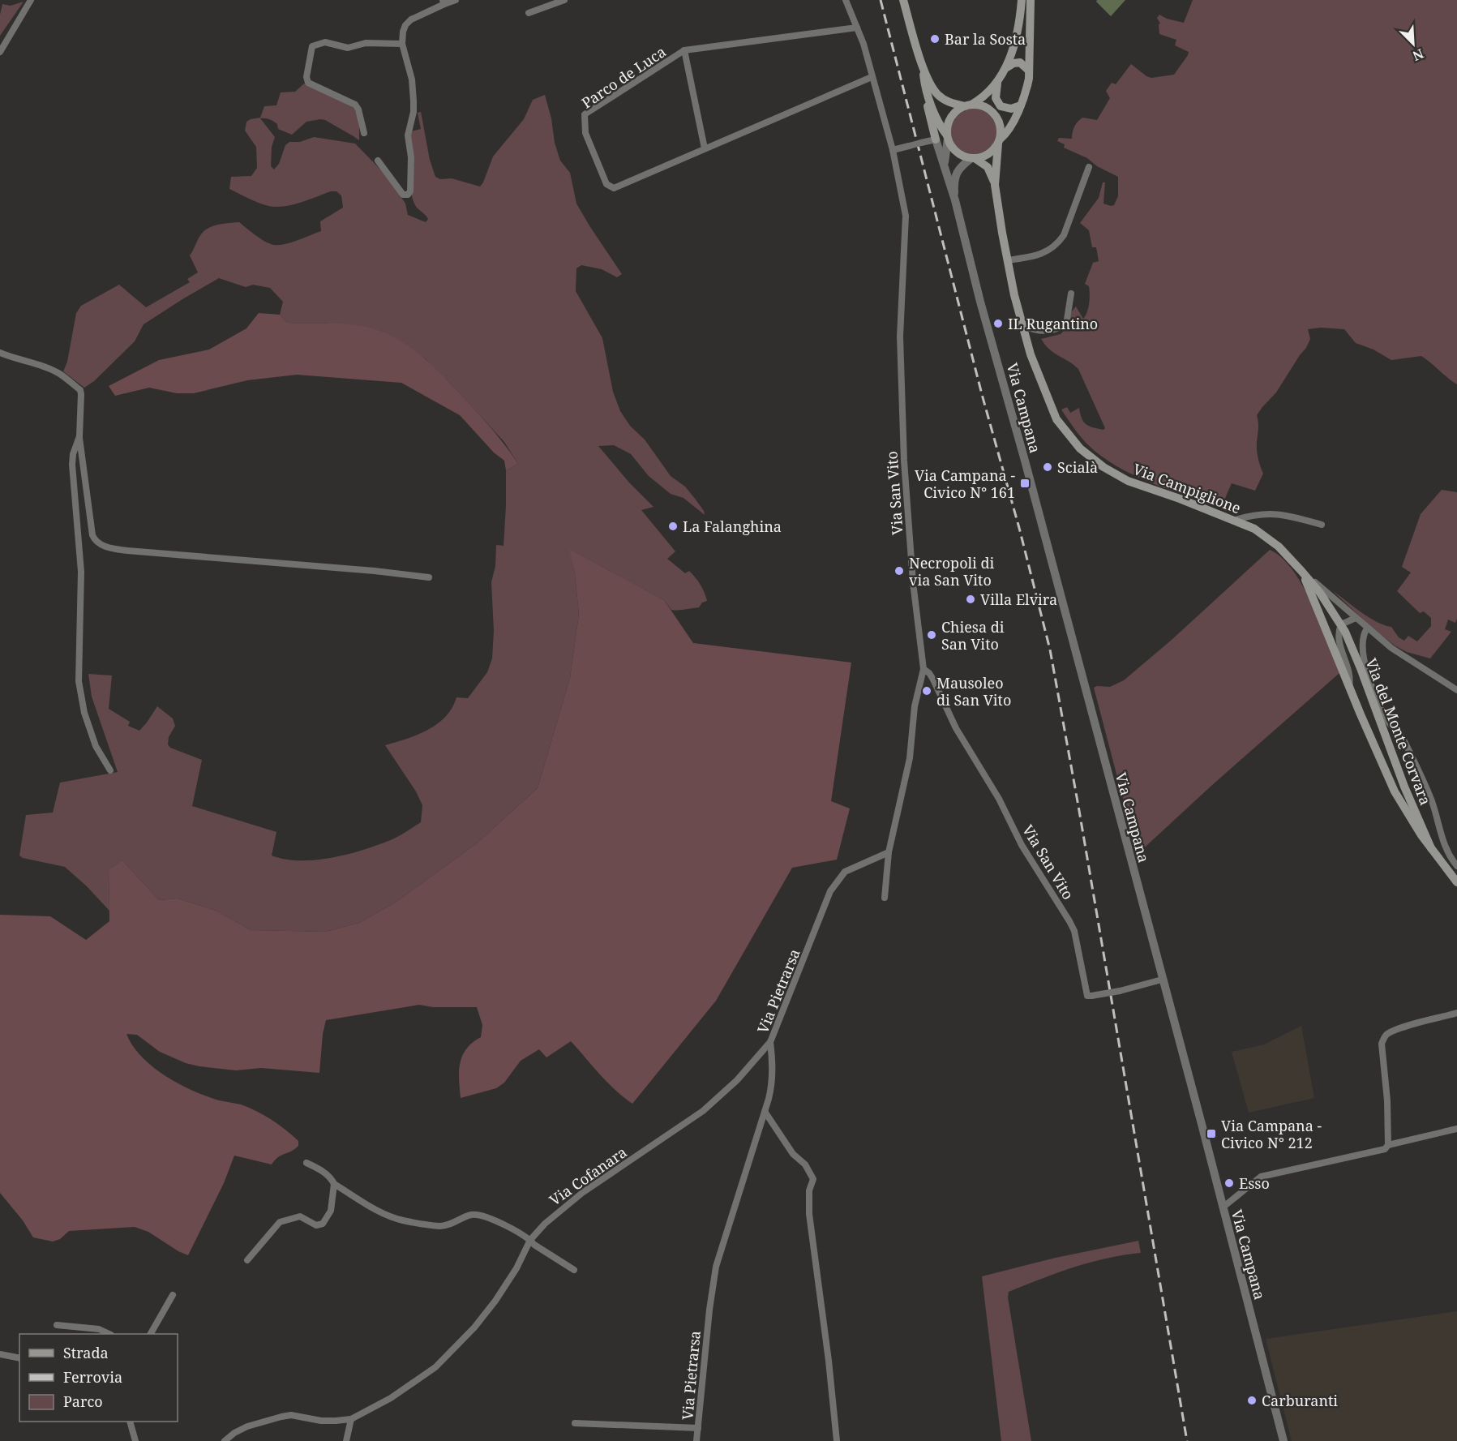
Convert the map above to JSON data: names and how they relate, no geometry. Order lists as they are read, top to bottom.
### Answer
{
  "streets": {
    "main road": ["Via Campiglione", "Via del Monte Corvara"],
    "street": [
      "Parco de Luca",
      "Via Campana",
      "Via San Vito",
      "Via Pietrarsa",
      "Via Cofanara"
    ]
  },
  "crossings": [
    ["Parco de Luca", "Via San Vito"],
    ["Via Campana", "Via Campiglione"],
    ["Via Campana", "Via San Vito"],
    ["Via Campiglione", "Via del Monte Corvara"],
    ["Via Pietrarsa", "Via Cofanara"]
  ],
  "places": {
    "other": [
      "Bar la Sosta",
      "IL Rugantino",
      "Scialà",
      "La Falanghina",
      "Necropoli di via San Vito",
      "Villa Elvira",
      "Chiesa di San Vito",
      "Mausoleo di San Vito",
      "Esso",
      "Carburanti"
    ],
    "transit": ["Via Campana - Civico N° 161", "Via Campana - Civico N° 212"]
  },
  "legend": ["Strada", "Ferrovia", "Parco"],
  "north": "bottom right"
}
